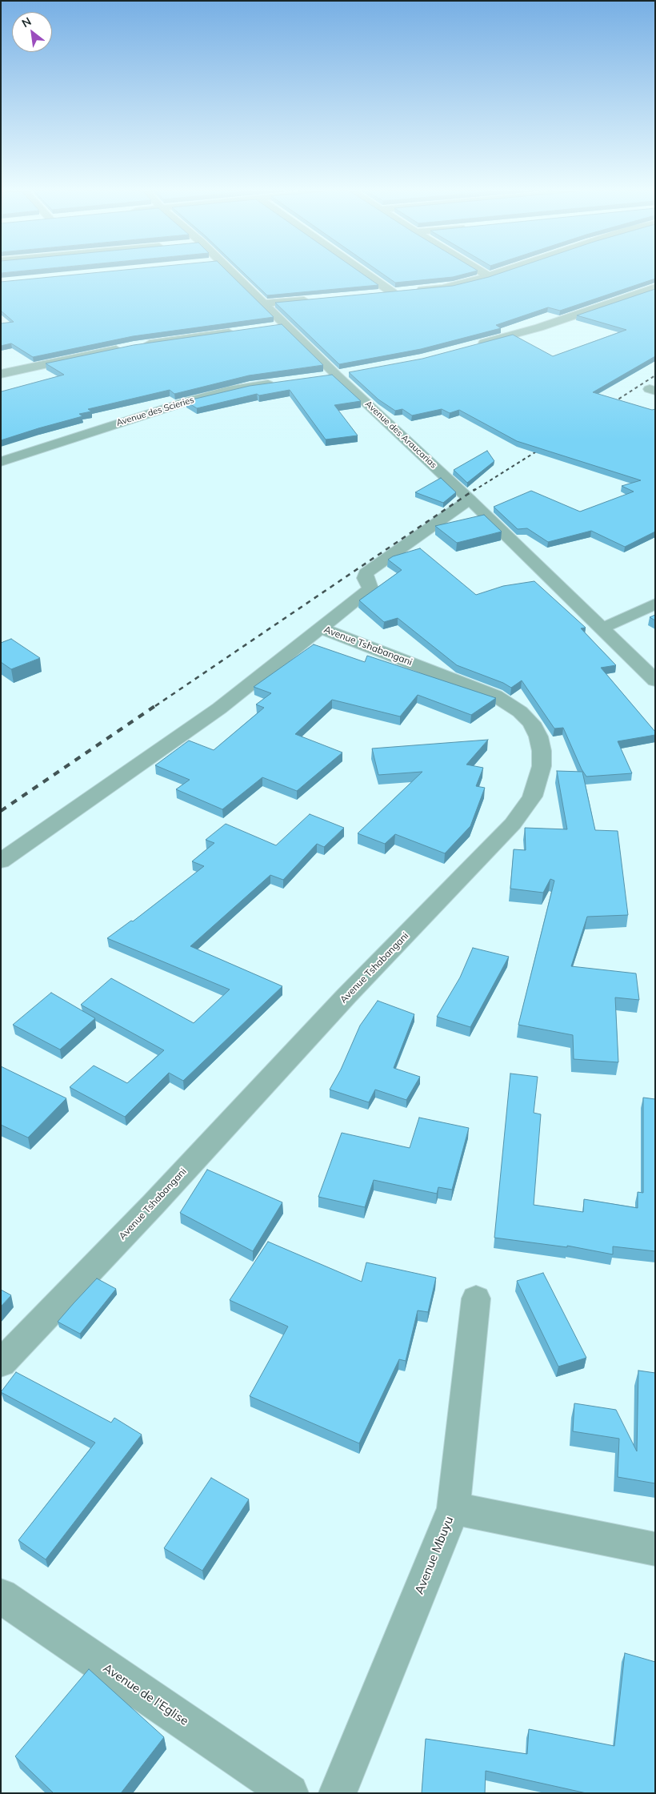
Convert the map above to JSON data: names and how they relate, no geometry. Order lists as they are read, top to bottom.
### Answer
{
  "streets": {
    "street": [
      "Avenue des Scieries",
      "Avenue des Araucarias",
      "Avenue Tshabangani",
      "Avenue Mbuyu",
      "Avenue de l'Eglise"
    ]
  },
  "north": "top left"
}
